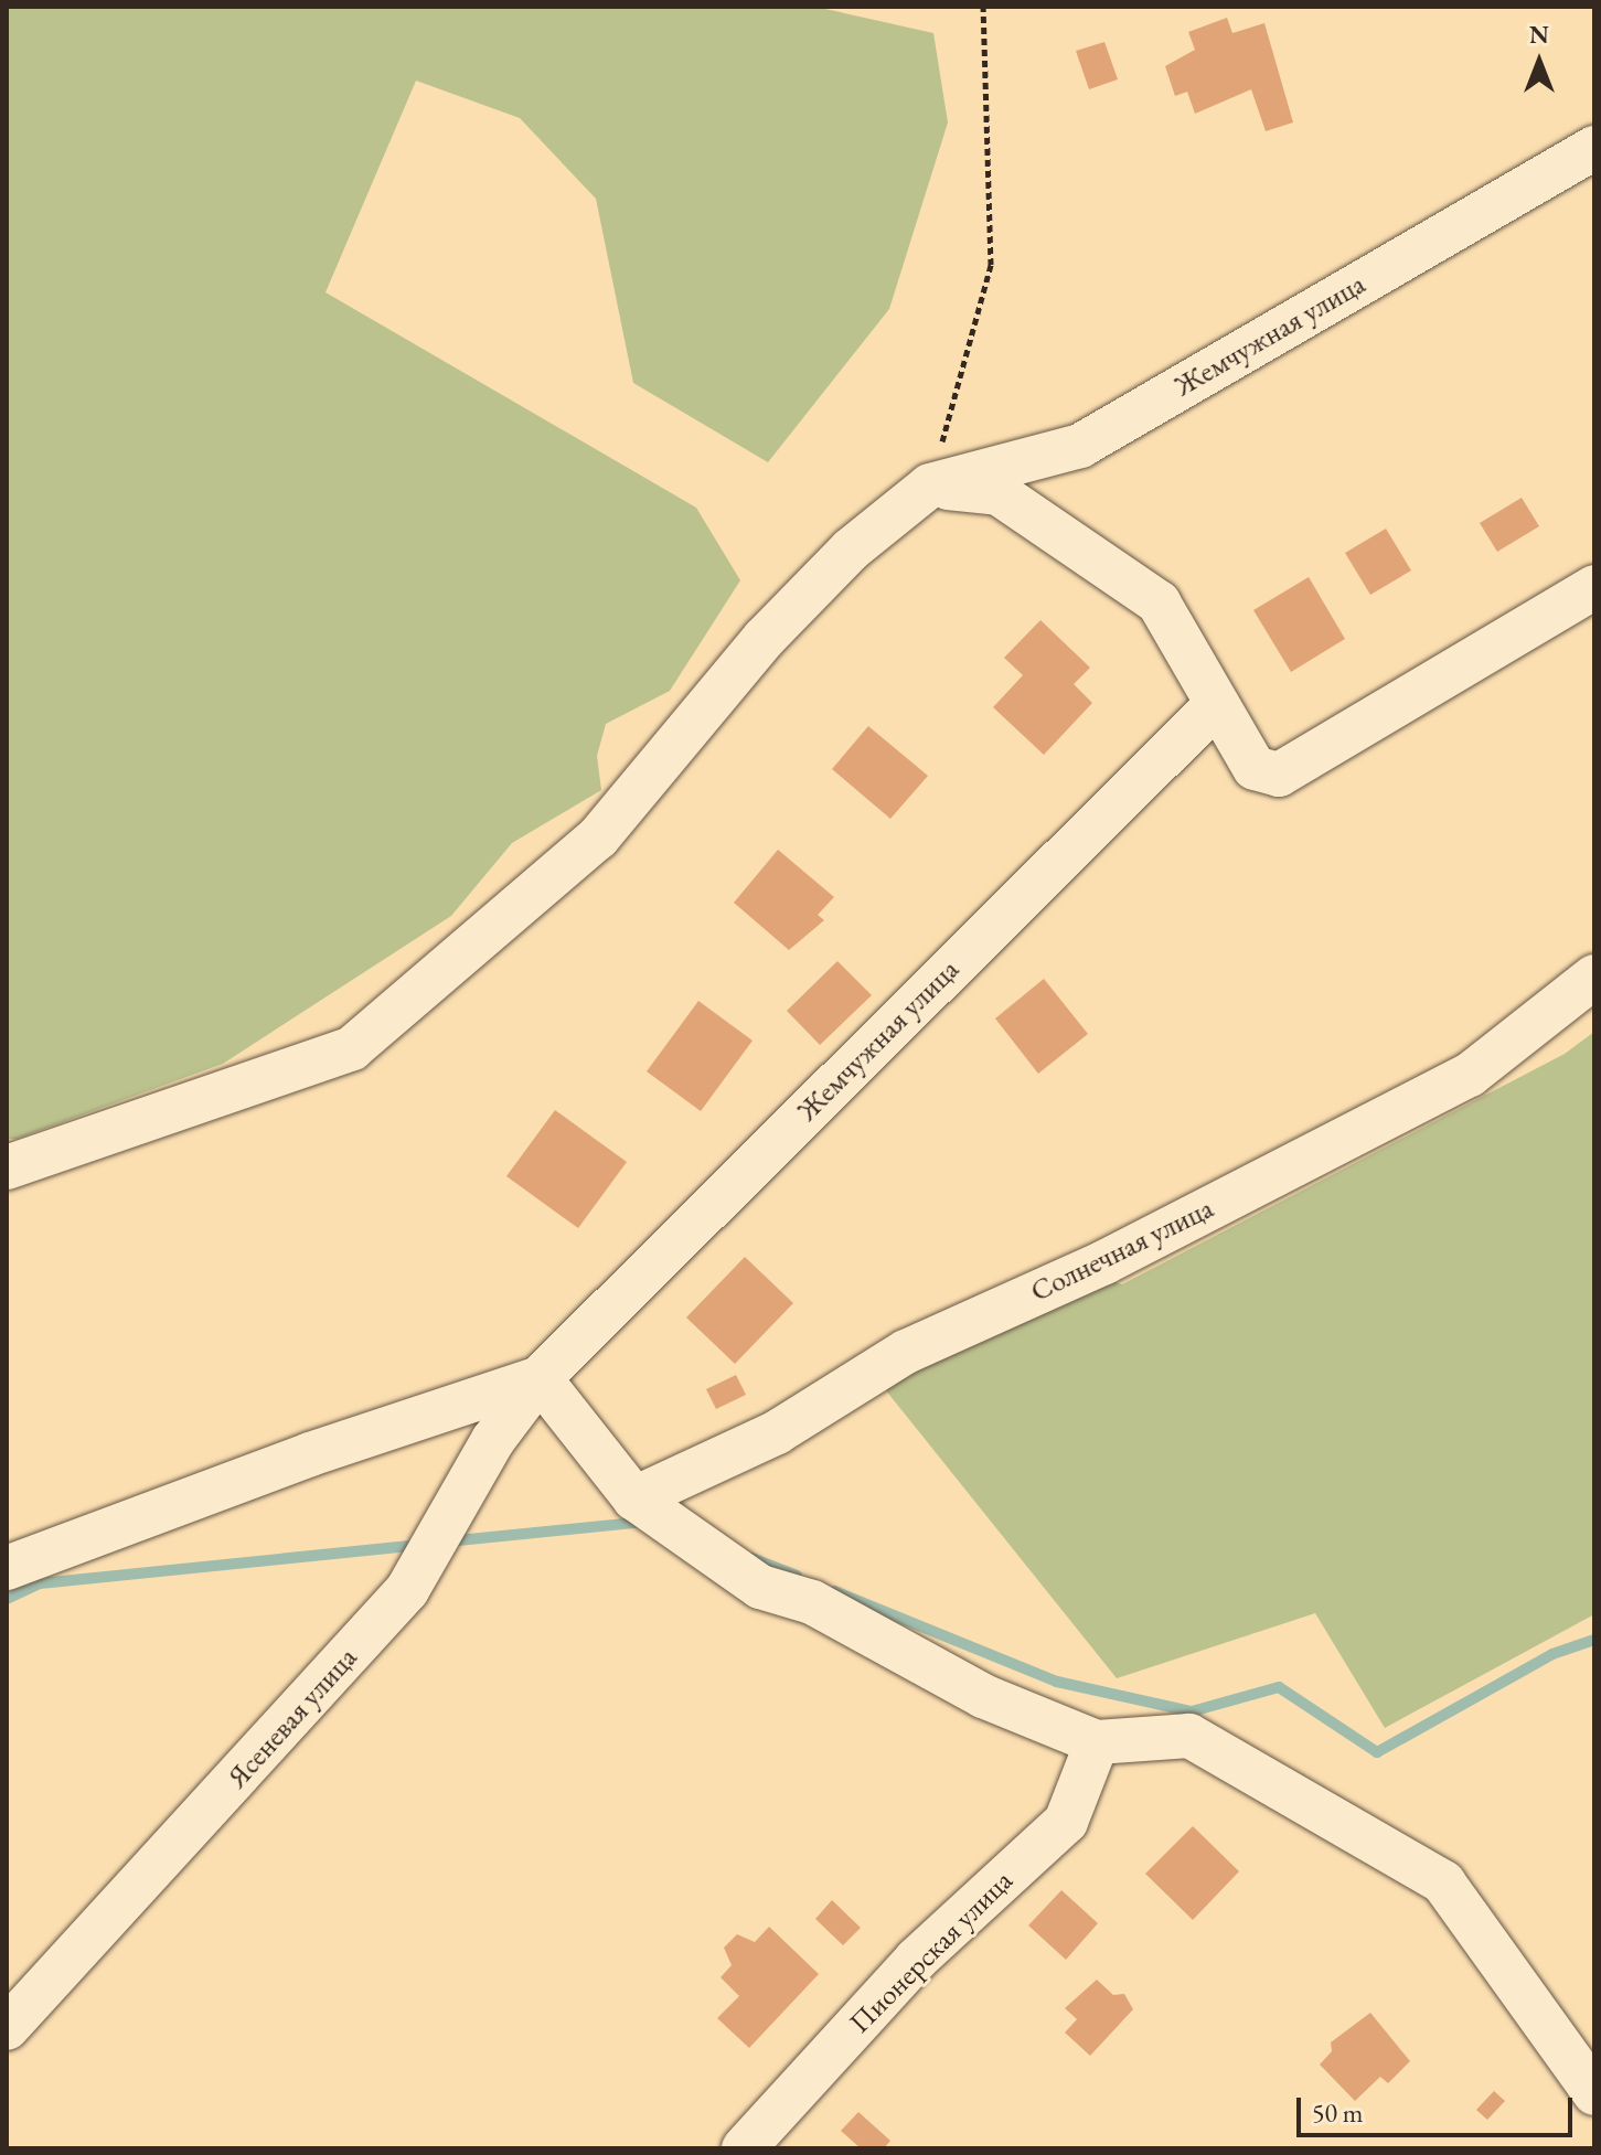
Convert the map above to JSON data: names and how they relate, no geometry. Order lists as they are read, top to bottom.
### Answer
{
  "streets": {
    "street": [
      "Жемчужная улица",
      "Солнечная улица",
      "Ясеневая улица",
      "Пионерская улица"
    ]
  },
  "crossings": [
    ["Жемчужная улица", "Ясеневая улица"]
  ],
  "scale_bar": "50 m",
  "north": "top"
}
